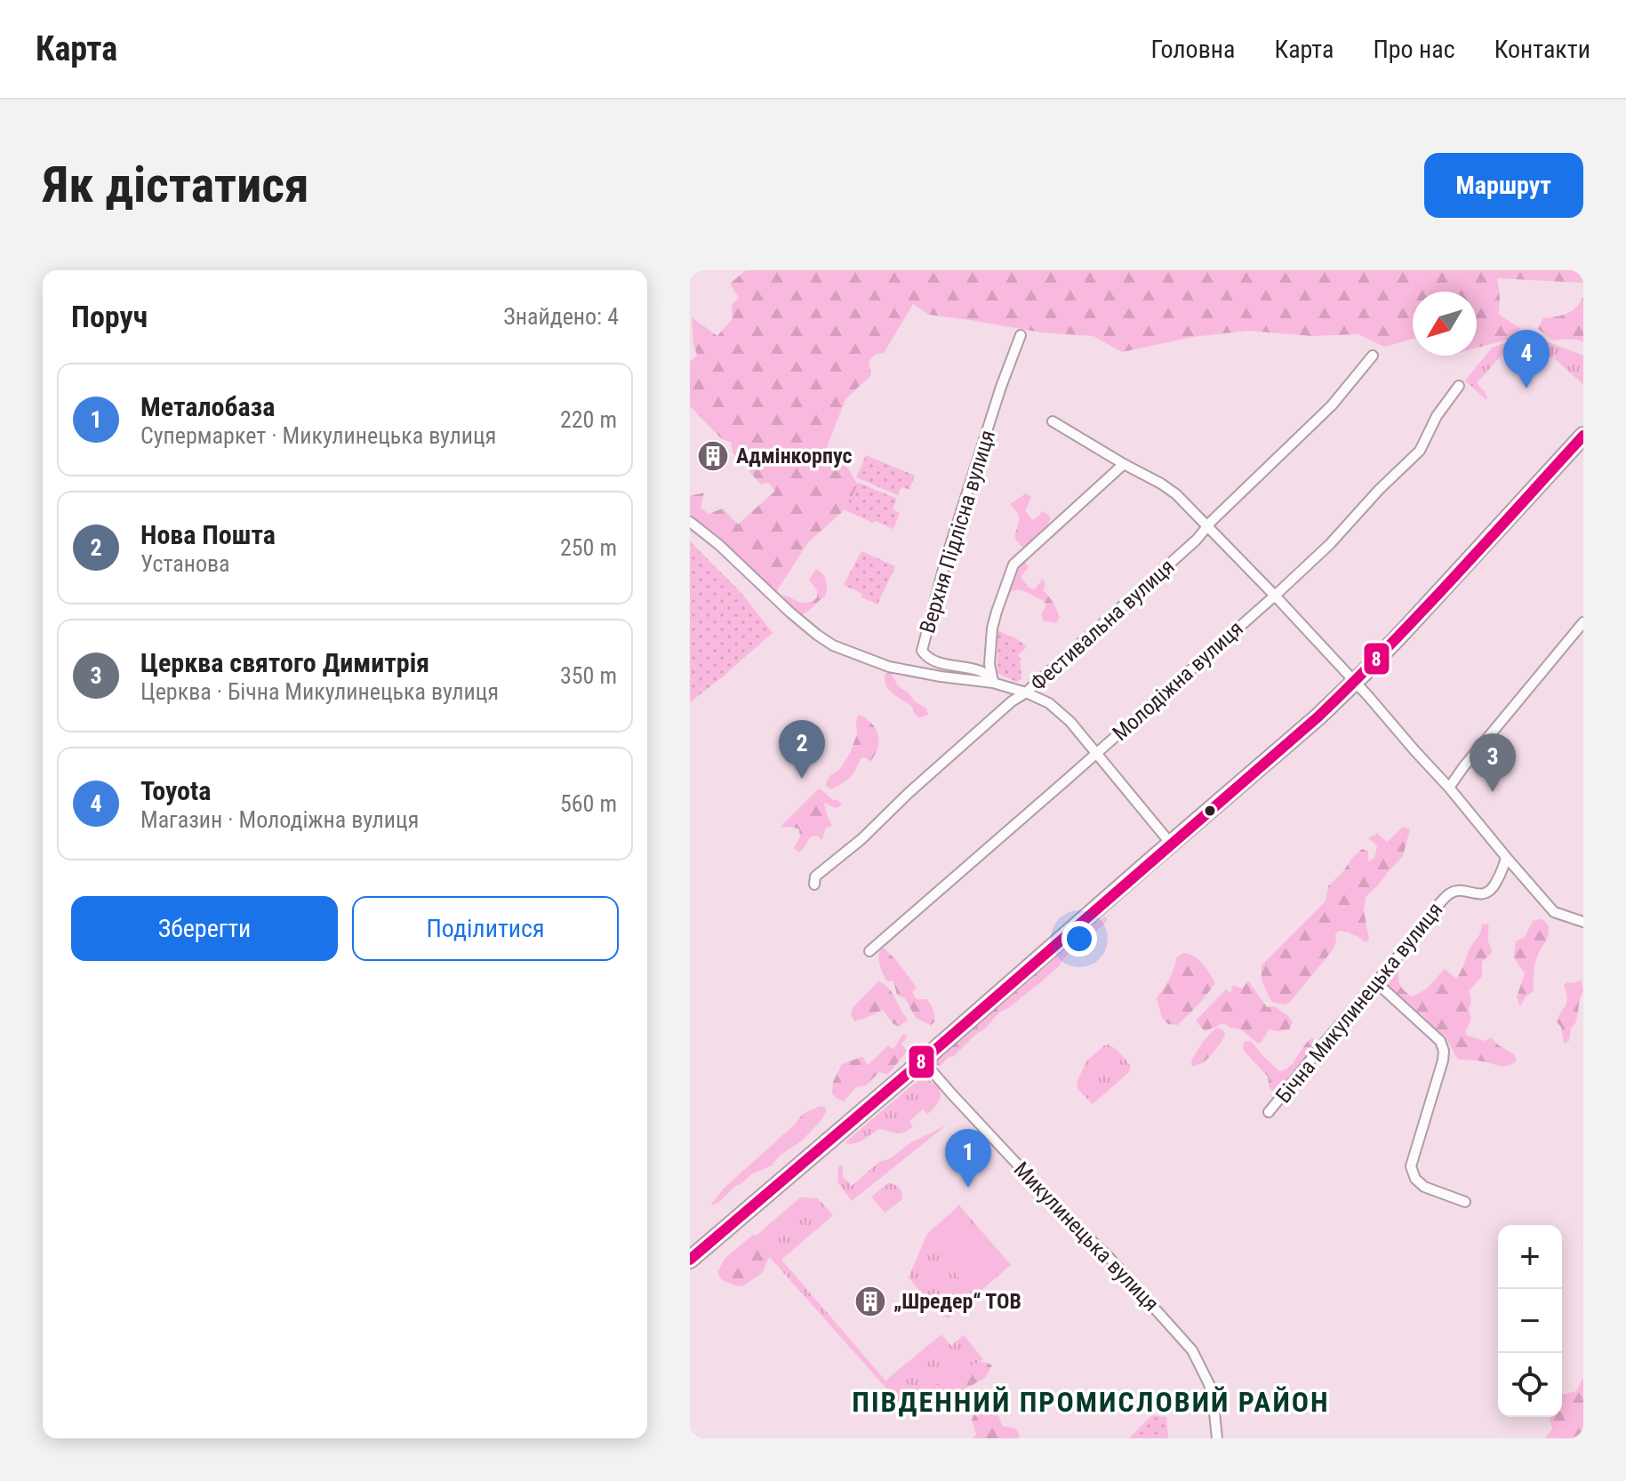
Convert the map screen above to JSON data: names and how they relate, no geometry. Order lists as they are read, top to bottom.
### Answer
{
  "streets": {
    "street": [
      "Верхня Підлісна вулиця",
      "Фестивальна вулиця",
      "Молодіжна вулиця",
      "Бічна Микулинецька вулиця",
      "Микулинецька вулиця"
    ]
  },
  "districts": ["ПІВДЕННИЙ ПРОМИСЛОВИЙ РАЙОН"],
  "places": {
    "building": ["Адмінкорпус", "„Шредер“ ТОВ"]
  },
  "lines": ["transit line 8"],
  "north": "bottom left",
  "page": {
    "header": "Карта",
    "nav": [
      "Головна",
      "Карта",
      "Про нас",
      "Контакти"
    ],
    "buttons": [
      "Маршрут",
      ["Зберегти", "Поділитися"]
    ],
    "title": "Як дістатися",
    "heading": ["Поруч", "Знайдено: 4"],
    "pins": [
      "4",
      "2",
      "3",
      "1"
    ],
    "list": [
      {
        "mark": "1",
        "name": "Металобаза",
        "note": "Супермаркет · Микулинецька вулиця",
        "value": "220 m"
      },
      {
        "mark": "2",
        "name": "Нова Пошта",
        "note": "Установа",
        "value": "250 m"
      },
      {
        "mark": "3",
        "name": "Церква святого Димитрія",
        "note": "Церква · Бічна Микулинецька вулиця",
        "value": "350 m"
      },
      {
        "mark": "4",
        "name": "Toyota",
        "note": "Магазин · Молодіжна вулиця",
        "value": "560 m"
      }
    ],
    "map_buttons": ["+", "−"]
  }
}
